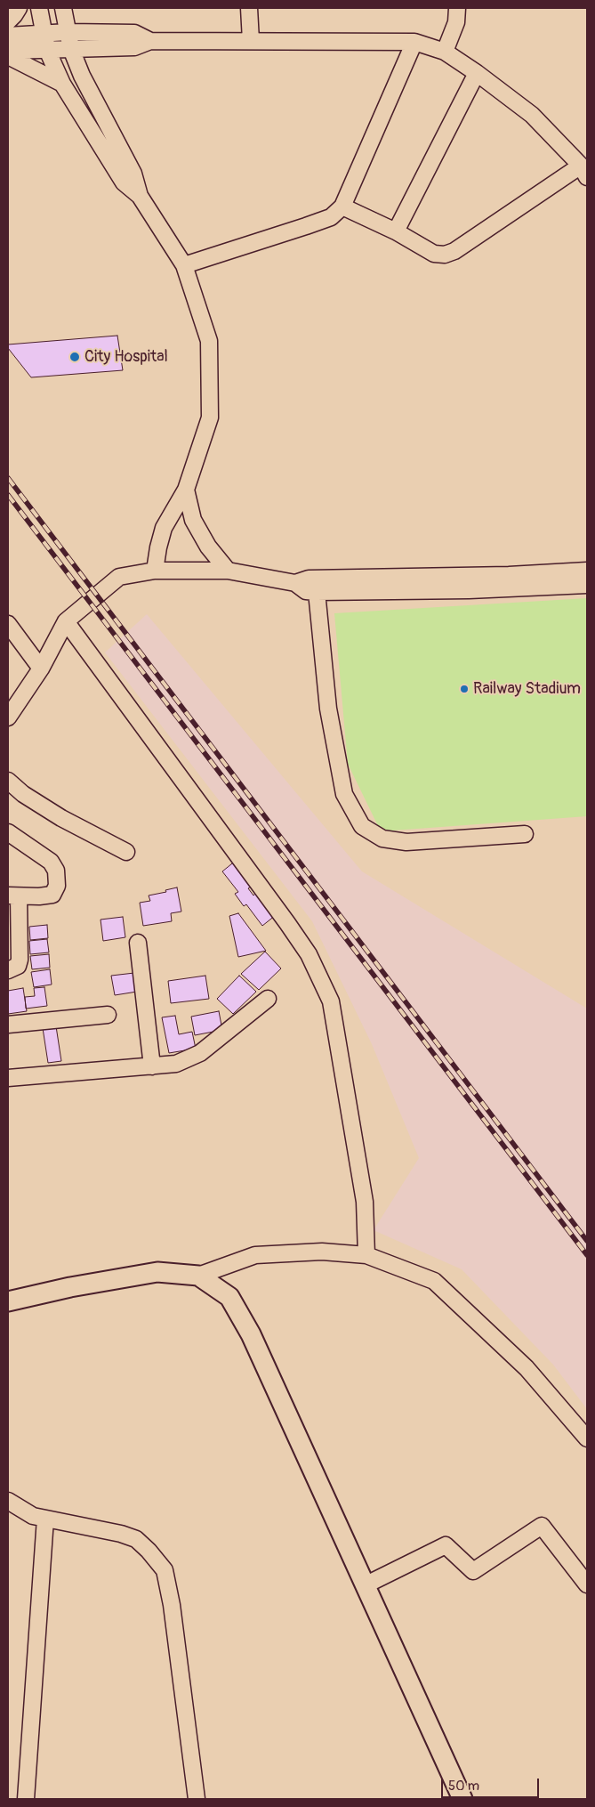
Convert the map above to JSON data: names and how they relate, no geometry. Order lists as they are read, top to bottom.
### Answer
{
  "places": ["City Hospital", "Railway Stadium"],
  "scale_bar": "50 m"
}
